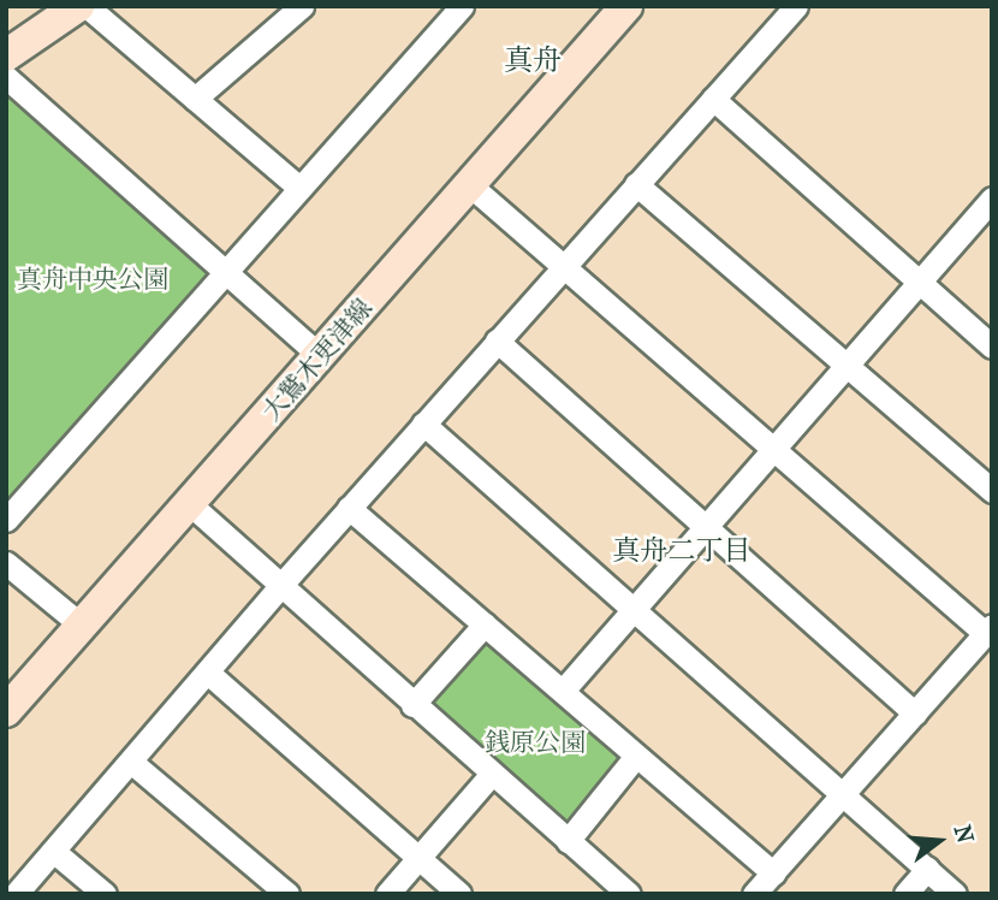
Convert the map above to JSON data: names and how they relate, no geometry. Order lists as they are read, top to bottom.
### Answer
{
  "streets": {
    "main road": ["大鷲木更津線"]
  },
  "districts": ["真舟", "真舟二丁目"],
  "parks": ["真舟中央公園", "銭原公園"],
  "north": "right"
}
